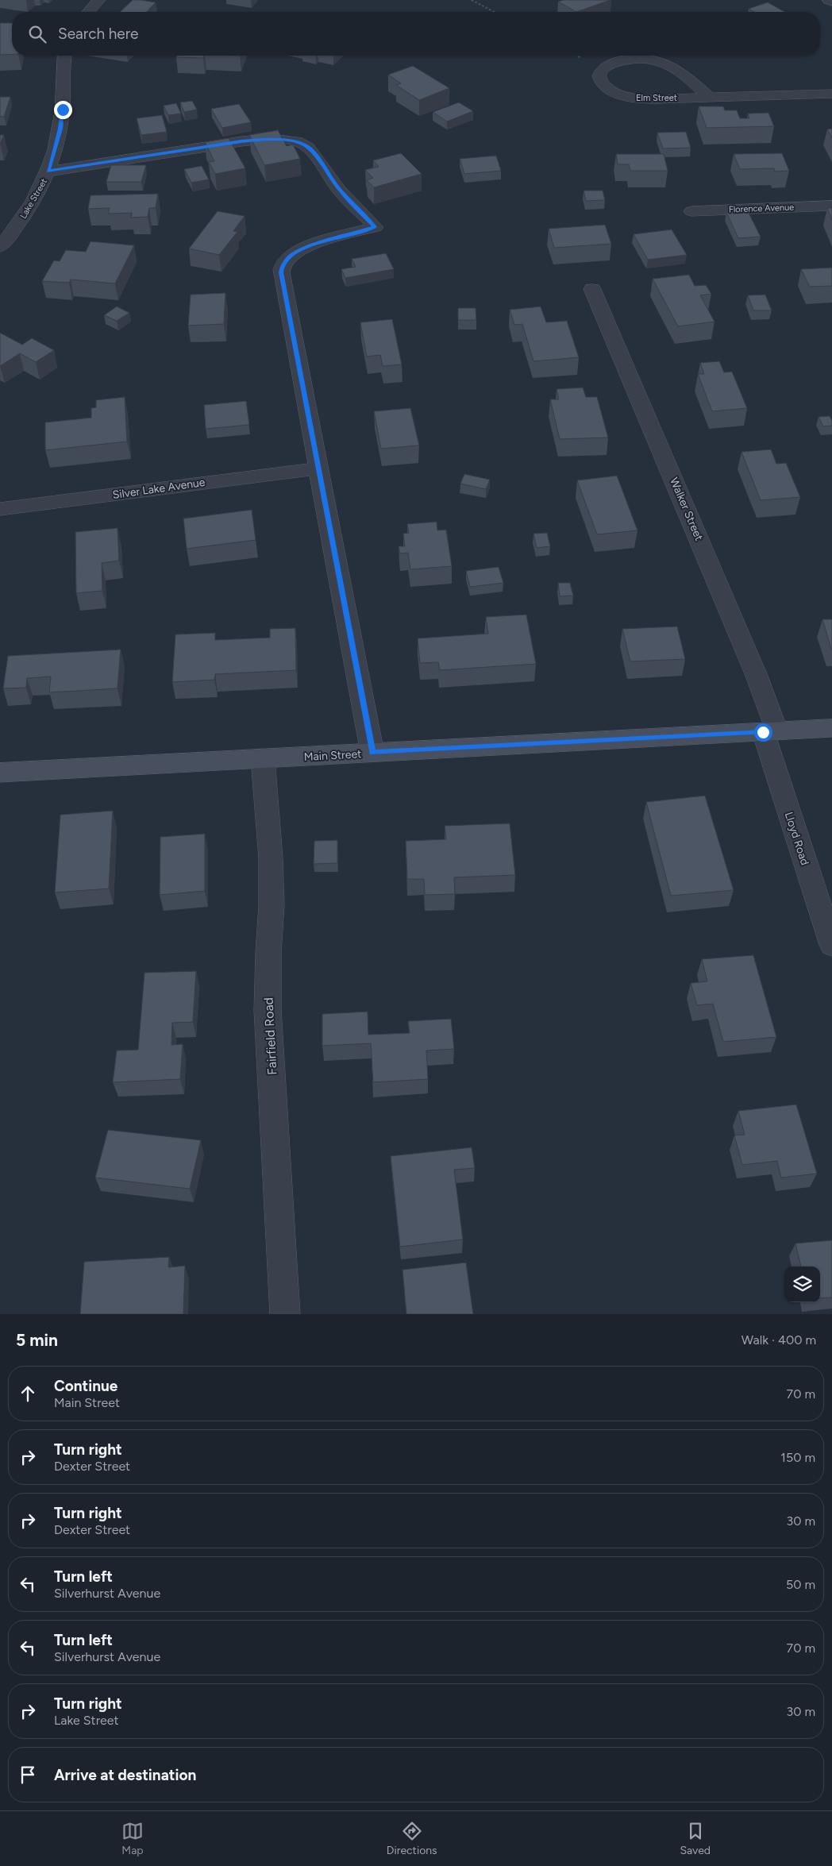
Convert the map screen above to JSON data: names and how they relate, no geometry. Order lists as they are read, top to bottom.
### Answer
{
  "streets": {
    "main road": ["Main Street"],
    "street": [
      "Elm Street",
      "Lake Street",
      "Florence Avenue",
      "Silver Lake Avenue",
      "Walker Street",
      "Lloyd Road",
      "Fairfield Road"
    ]
  },
  "crossings": [
    ["Walker Street", "Main Street"],
    ["Walker Street", "Lloyd Road"],
    ["Main Street", "Lloyd Road"],
    ["Main Street", "Fairfield Road"]
  ],
  "page": {
    "search": "Search here",
    "heading": ["5 min", "Walk · 400 m"],
    "list": [
      ["Continue", "Main Street", "70 m"],
      ["Turn right", "Dexter Street", "150 m"],
      ["Turn right", "Dexter Street", "30 m"],
      ["Turn left", "Silverhurst Avenue", "50 m"],
      ["Turn left", "Silverhurst Avenue", "70 m"],
      ["Turn right", "Lake Street", "30 m"],
      "Arrive at destination"
    ],
    "nav": ["Map", "Directions", "Saved"]
  }
}
